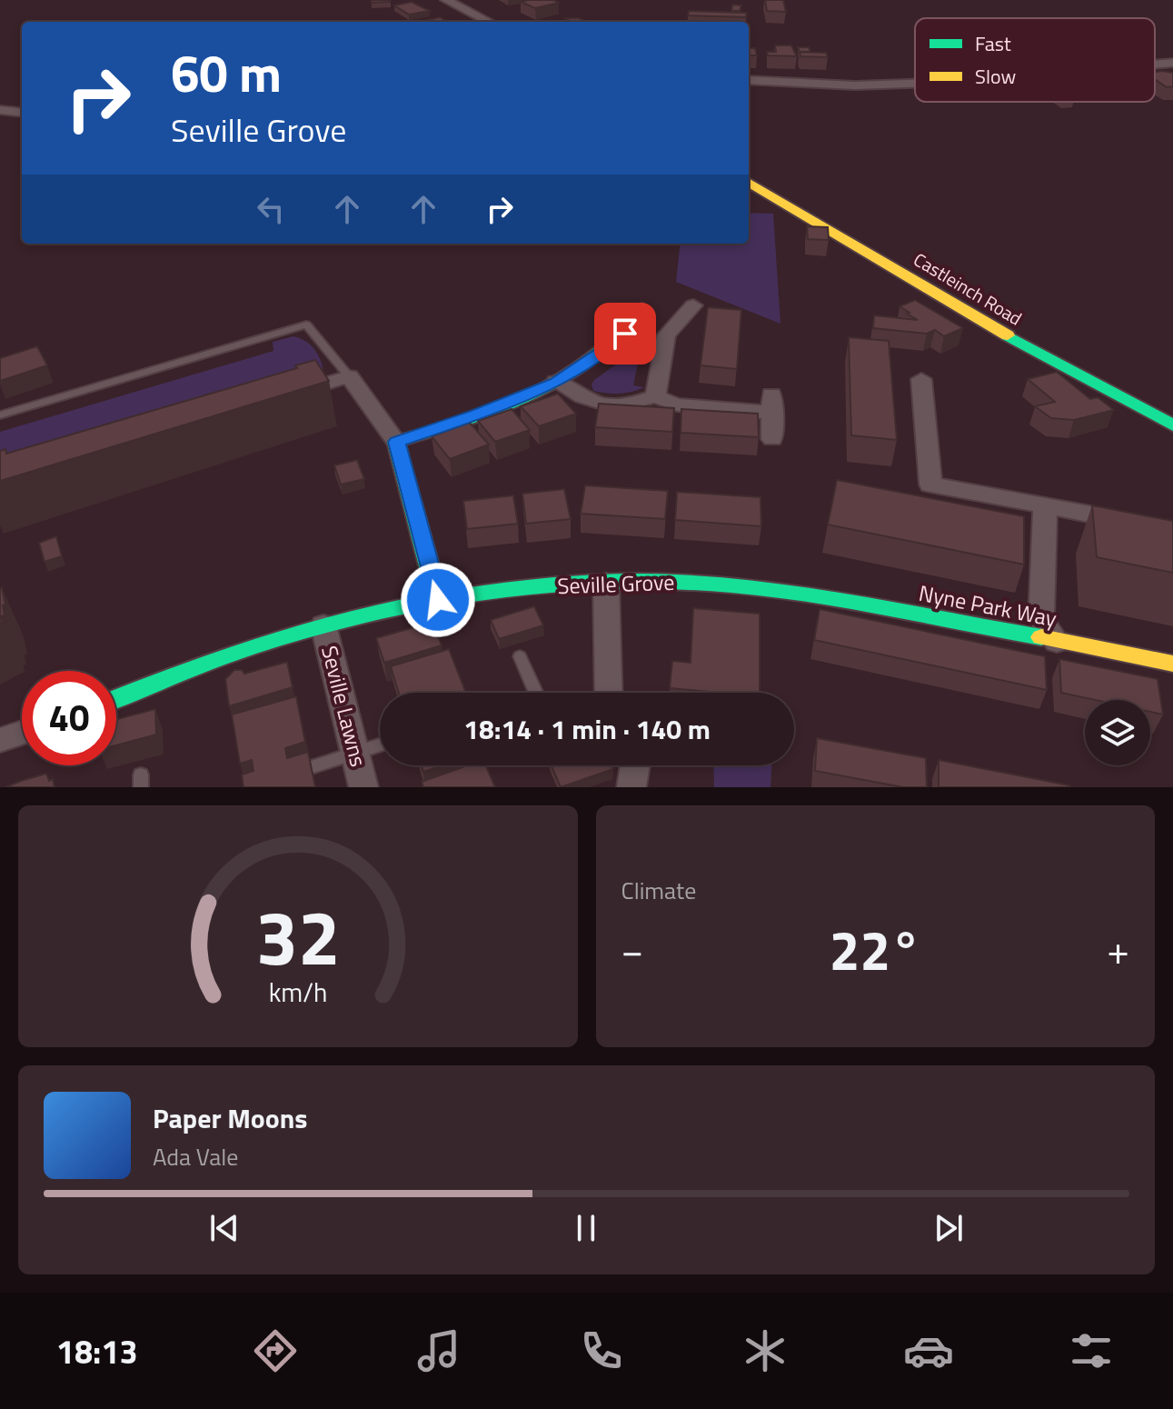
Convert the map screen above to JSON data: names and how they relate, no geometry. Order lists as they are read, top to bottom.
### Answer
{
  "streets": {
    "street": [
      "Castleinch Road",
      "Seville Grove",
      "Nyne Park Way",
      "Seville Lawns"
    ]
  },
  "crossings": [
    ["Seville Grove", "Nyne Park Way"],
    ["Seville Grove", "Seville Lawns"]
  ],
  "legend": ["Fast", "Slow"],
  "page": {
    "turn": ["60 m", "Seville Grove"],
    "limit": "40",
    "trip": "18:14 · 1 min · 140 m",
    "tile": "Climate",
    "heat": ["−", "22°", "+"],
    "song": ["Paper Moons", "Ada Vale"],
    "tabs": "18:13",
    "gauge": ["32", "km/h"]
  }
}
